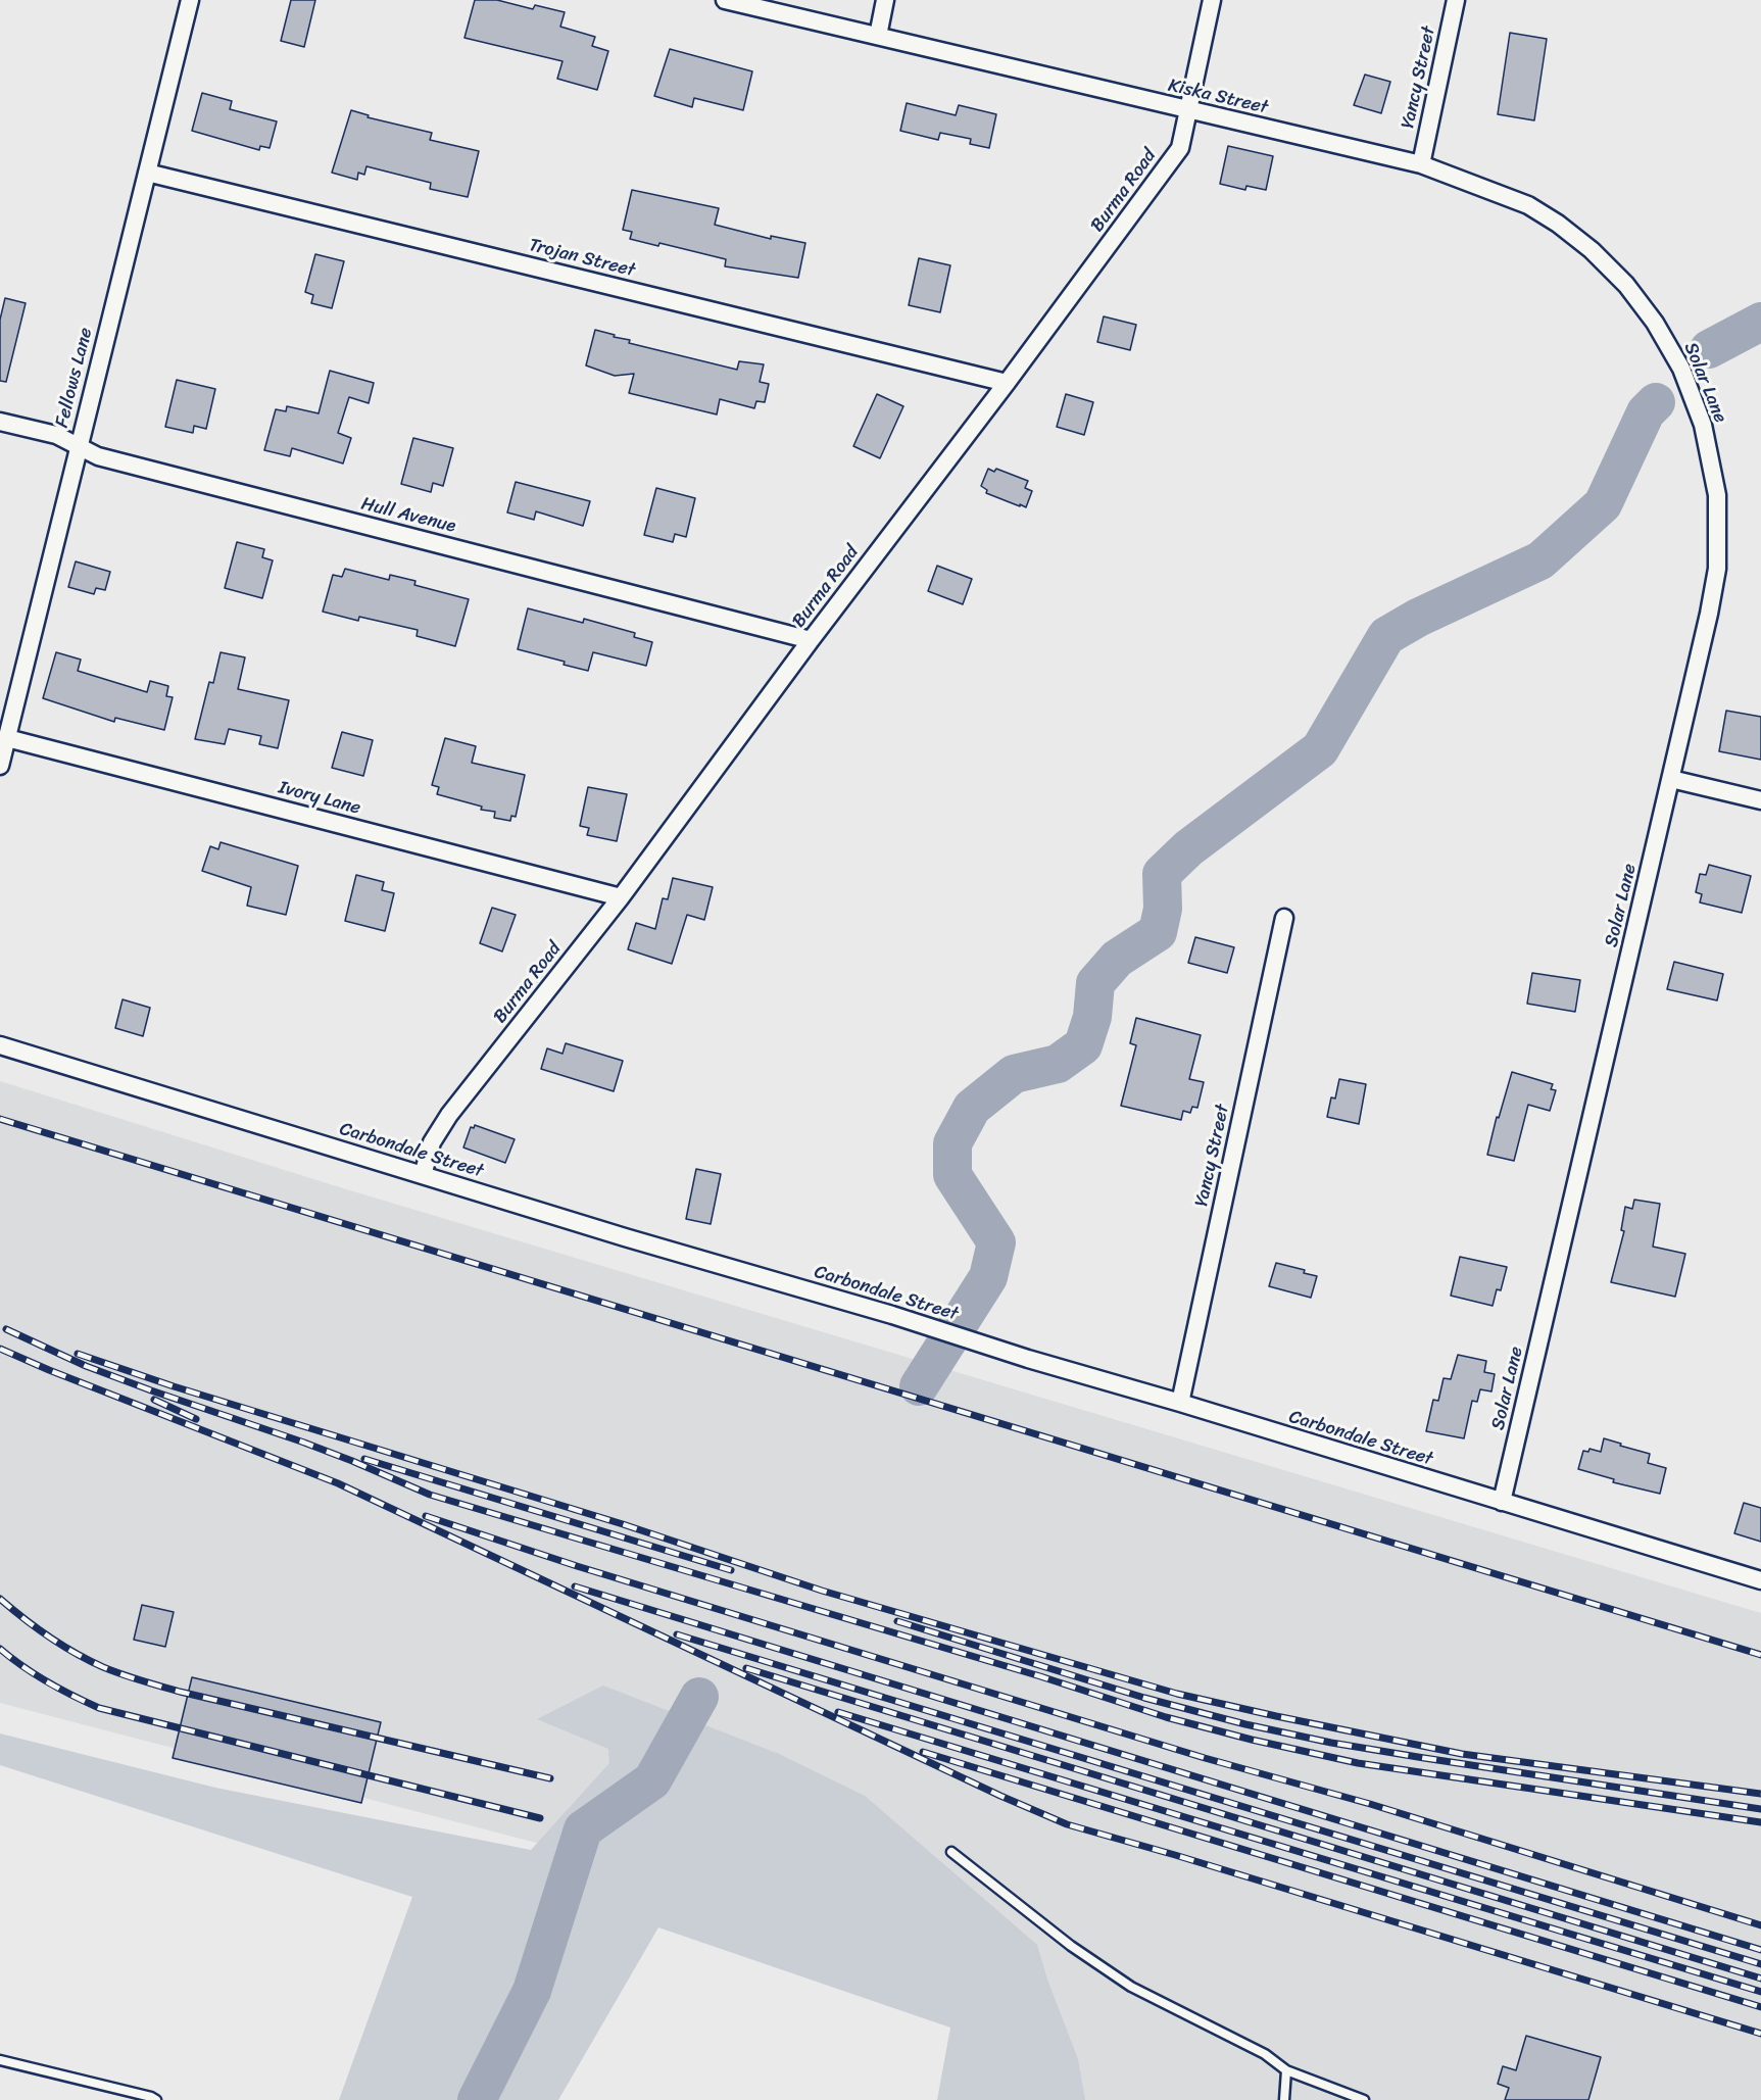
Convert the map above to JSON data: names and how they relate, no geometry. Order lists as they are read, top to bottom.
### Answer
{
  "streets": {
    "street": [
      "Yancy Street",
      "Kiska Street",
      "Burma Road",
      "Trojan Street",
      "Fellows Lane",
      "Solar Lane",
      "Hull Avenue",
      "Ivory Lane",
      "Carbondale Street"
    ]
  },
  "crossings": [
    ["Yancy Street", "Kiska Street"],
    ["Yancy Street", "Carbondale Street"],
    ["Kiska Street", "Burma Road"],
    ["Kiska Street", "Solar Lane"],
    ["Burma Road", "Trojan Street"],
    ["Burma Road", "Hull Avenue"],
    ["Burma Road", "Ivory Lane"],
    ["Burma Road", "Carbondale Street"],
    ["Trojan Street", "Fellows Lane"],
    ["Fellows Lane", "Hull Avenue"],
    ["Fellows Lane", "Ivory Lane"],
    ["Solar Lane", "Carbondale Street"]
  ]
}
